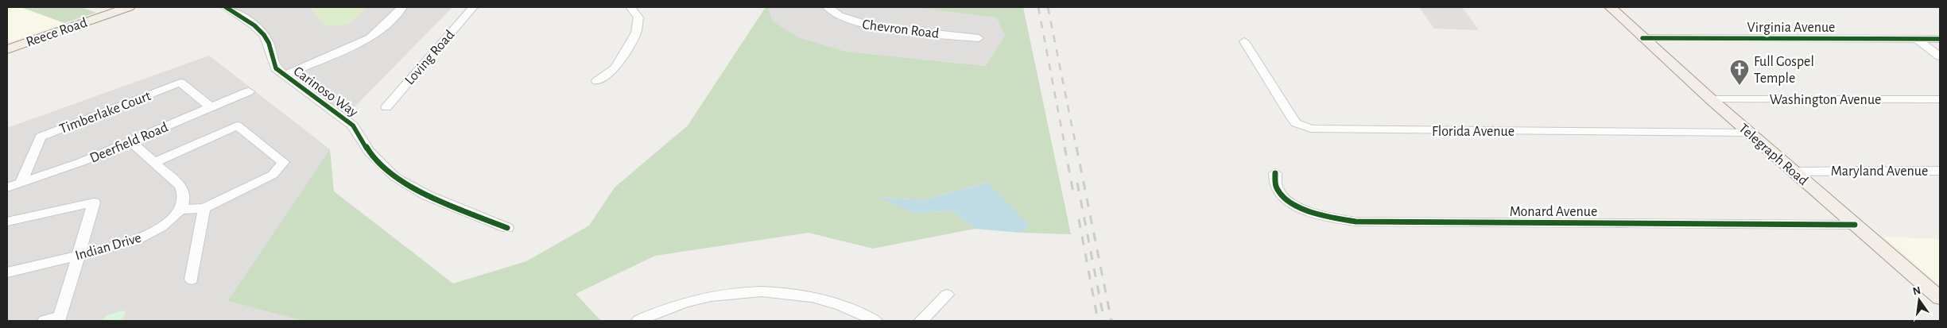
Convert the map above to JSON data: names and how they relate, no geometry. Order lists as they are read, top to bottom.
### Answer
{
  "streets": {
    "main road": ["Reece Road", "Telegraph Road"],
    "street": [
      "Virginia Avenue",
      "Chevron Road",
      "Loving Road",
      "Carinoso Way",
      "Washington Avenue",
      "Timberlake Court",
      "Florida Avenue",
      "Deerfield Road",
      "Maryland Avenue",
      "Monard Avenue",
      "Indian Drive"
    ]
  },
  "crossings": [
    ["Virginia Avenue", "Telegraph Road"],
    ["Washington Avenue", "Telegraph Road"],
    ["Timberlake Court", "Deerfield Road"],
    ["Florida Avenue", "Telegraph Road"],
    ["Telegraph Road", "Maryland Avenue"],
    ["Telegraph Road", "Monard Avenue"]
  ],
  "places": {
    "church": ["Full Gospel Temple"]
  },
  "north": "top"
}
